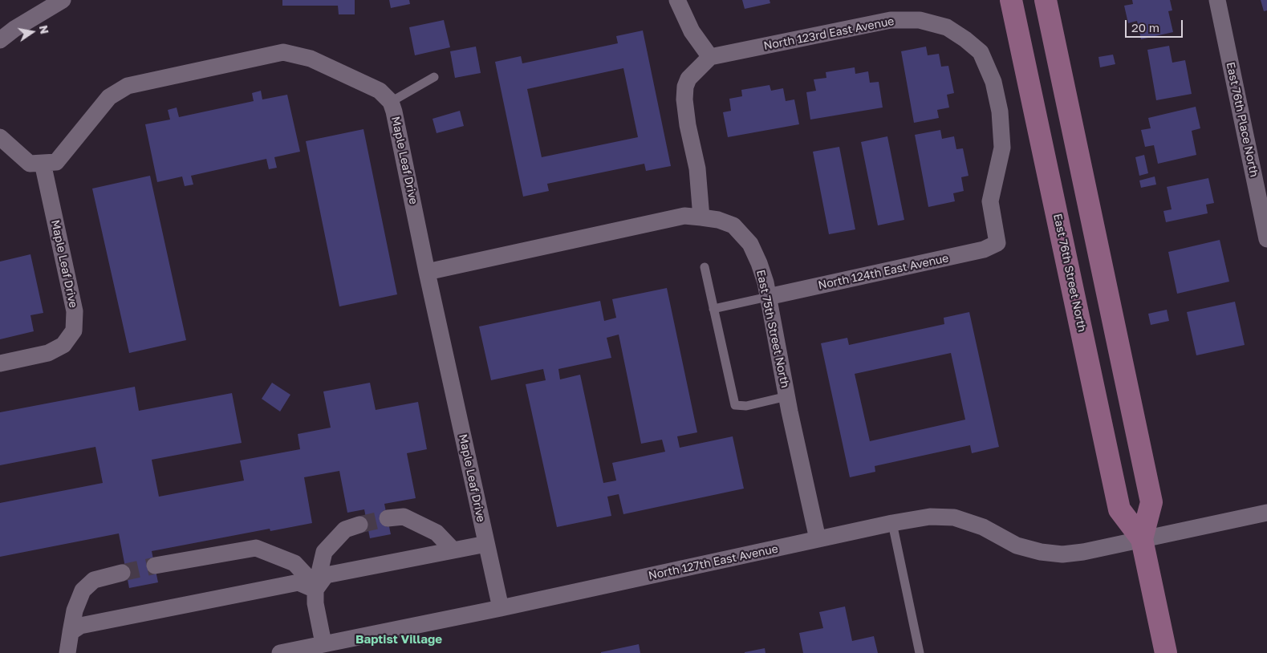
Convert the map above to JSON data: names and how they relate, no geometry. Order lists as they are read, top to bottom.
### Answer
{
  "streets": {
    "main road": ["East 76th Street North"],
    "street": [
      "North 123rd East Avenue",
      "East 76th Place North",
      "Maple Leaf Drive",
      "North 124th East Avenue",
      "East 75th Street North",
      "North 127th East Avenue"
    ]
  },
  "crossings": [
    ["North 123rd East Avenue", "North 124th East Avenue"],
    ["Maple Leaf Drive", "East 75th Street North"],
    ["Maple Leaf Drive", "North 127th East Avenue"],
    ["North 124th East Avenue", "East 75th Street North"],
    ["East 76th Street North", "North 127th East Avenue"],
    ["East 75th Street North", "North 127th East Avenue"]
  ],
  "districts": ["Baptist Village"],
  "scale_bar": "20 m",
  "north": "right"
}
